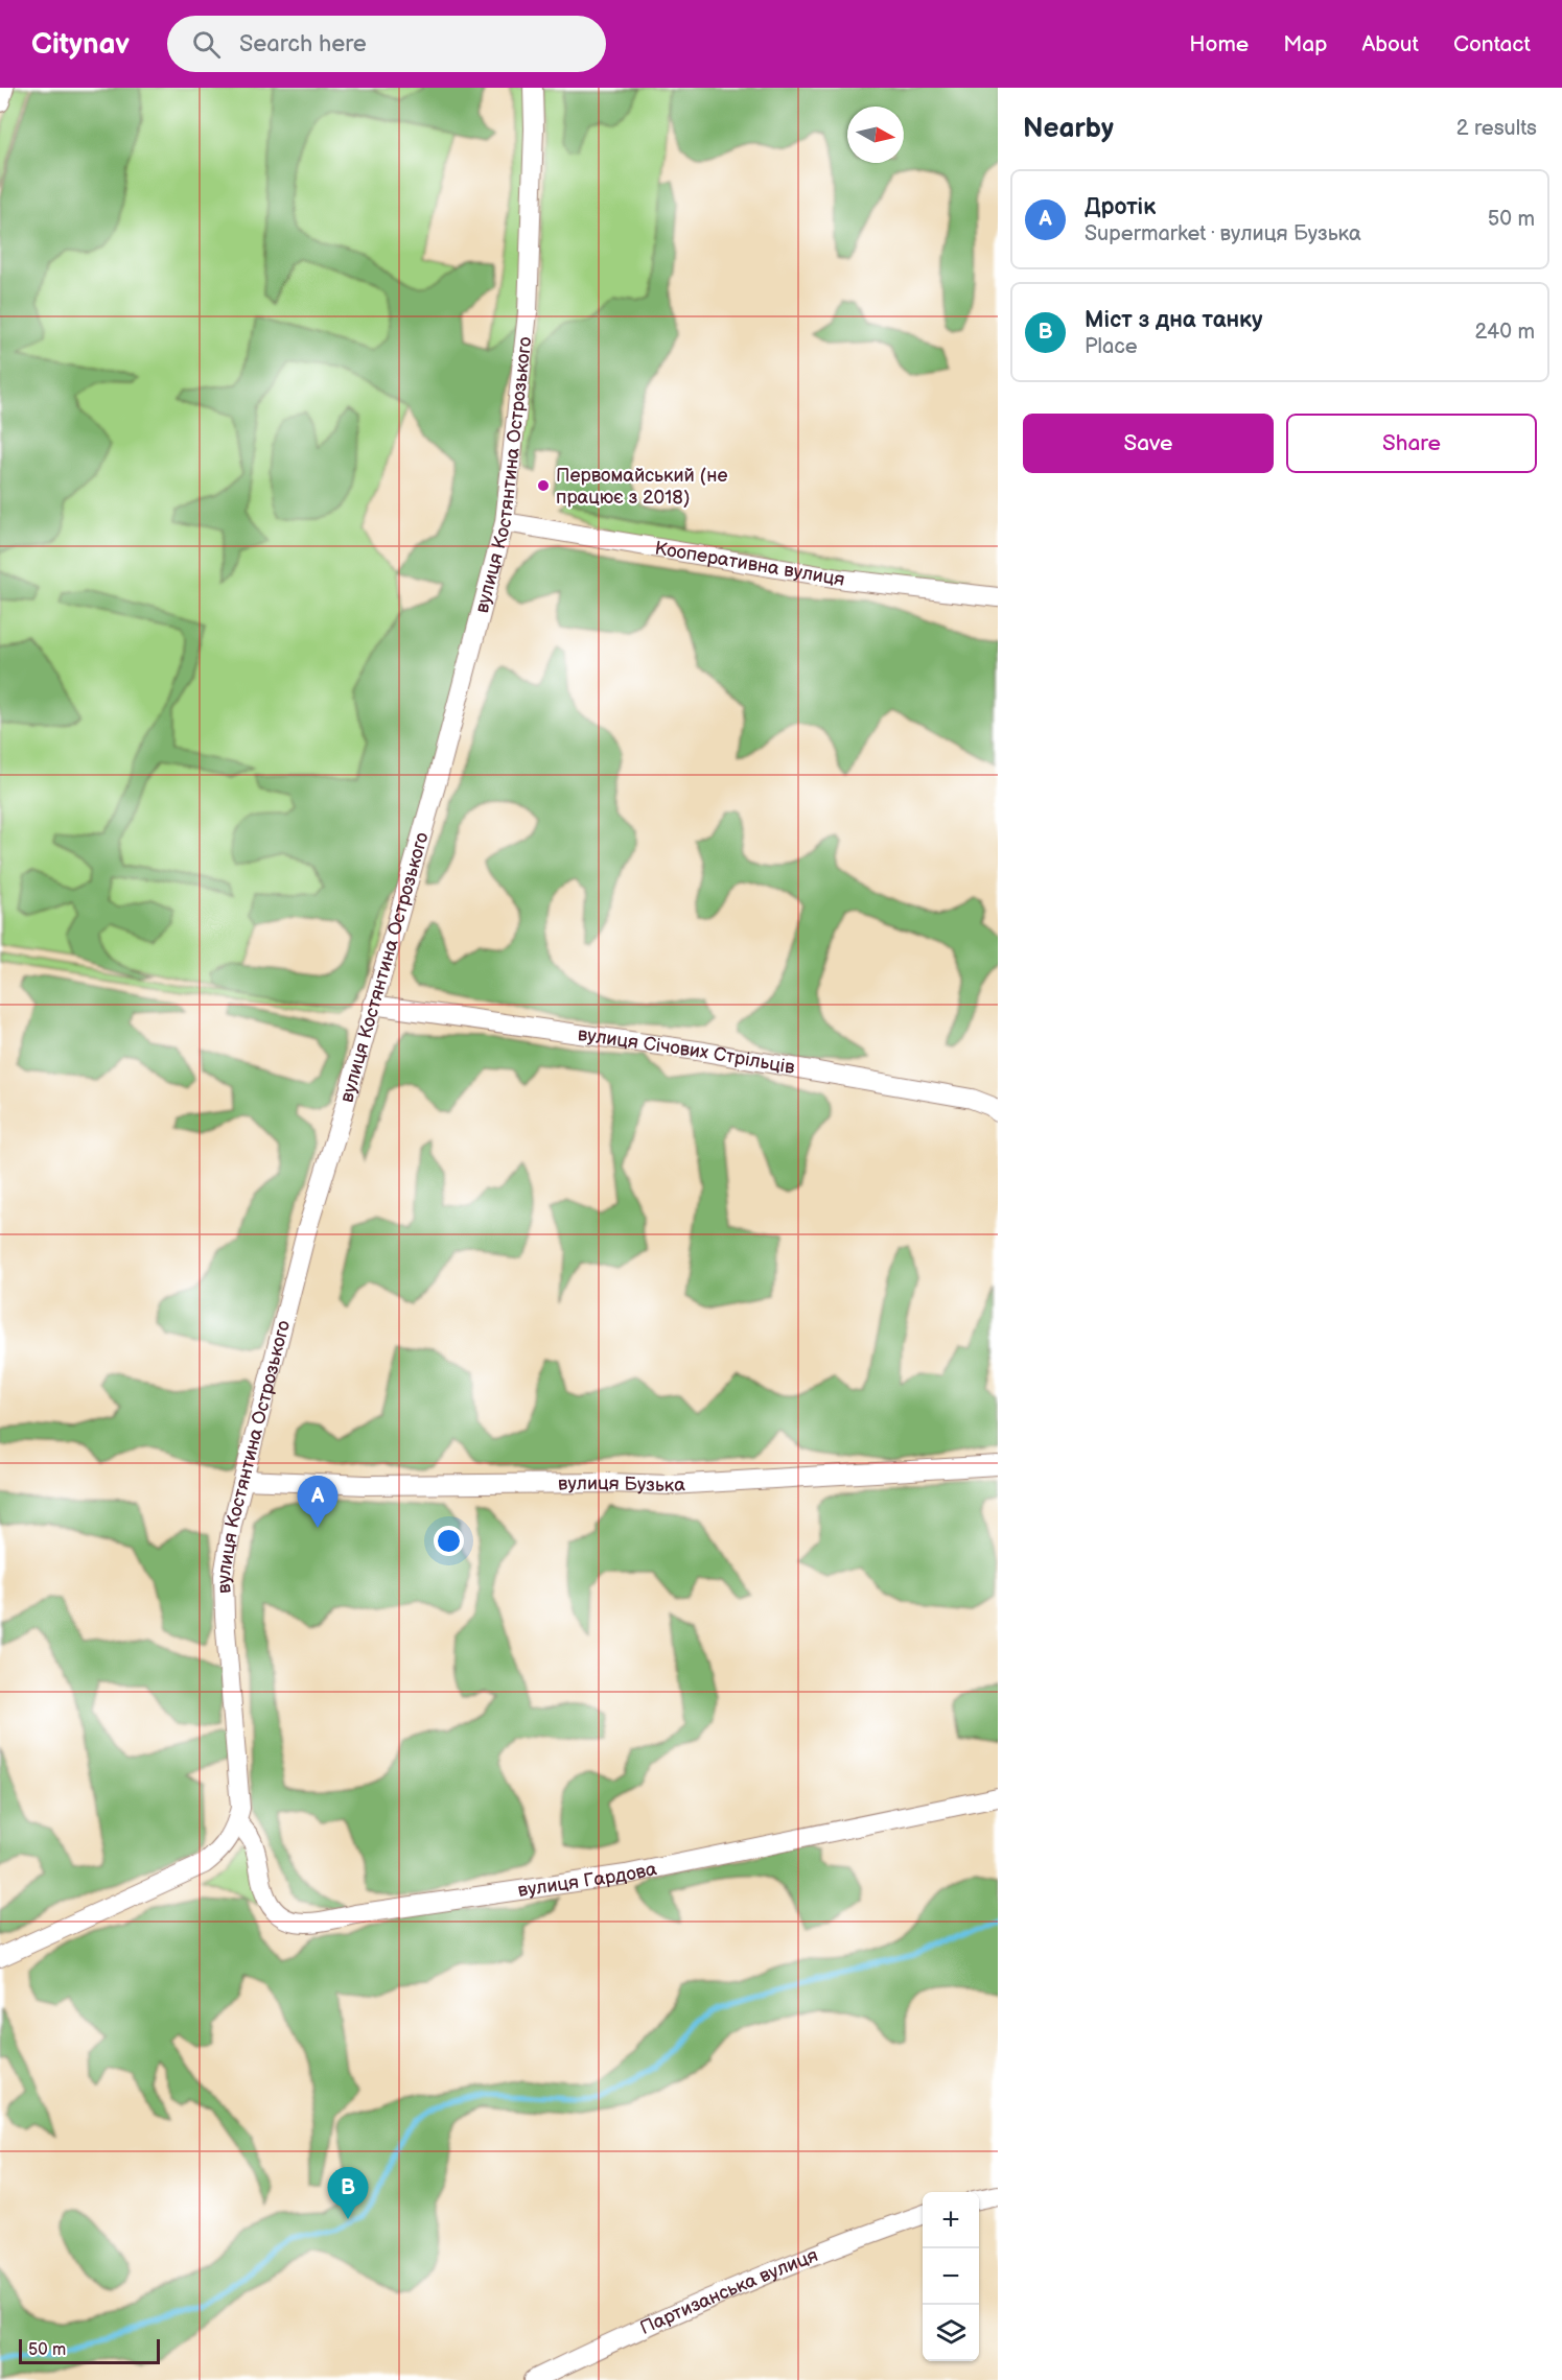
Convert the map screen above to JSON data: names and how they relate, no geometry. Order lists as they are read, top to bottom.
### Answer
{
  "streets": {
    "street": [
      "вулиця Костянтина Острозького",
      "Кооперативна вулиця",
      "вулиця Січових Стрільців",
      "вулиця Бузька",
      "вулиця Гардова",
      "Партизанська вулиця"
    ]
  },
  "crossings": [
    ["вулиця Костянтина Острозького", "Кооперативна вулиця"],
    ["вулиця Костянтина Острозького", "вулиця Січових Стрільців"],
    ["вулиця Костянтина Острозького", "вулиця Бузька"],
    ["вулиця Костянтина Острозького", "вулиця Гардова"]
  ],
  "places": ["Первомайський (не працює з 2018)"],
  "scale_bar": "50 m",
  "north": "right",
  "page": {
    "header": "Citynav",
    "search": "Search here",
    "nav": [
      "Home",
      "Map",
      "About",
      "Contact"
    ],
    "heading": ["Nearby", "2 results"],
    "list": [
      {
        "mark": "A",
        "name": "Дротік",
        "note": "Supermarket · вулиця Бузька",
        "value": "50 m"
      },
      {
        "mark": "B",
        "name": "Міст з дна танку",
        "note": "Place",
        "value": "240 m"
      }
    ],
    "buttons": ["Save", "Share"],
    "pins": ["A", "B"],
    "map_buttons": ["+", "−"],
    "scale": "50 m"
  }
}
